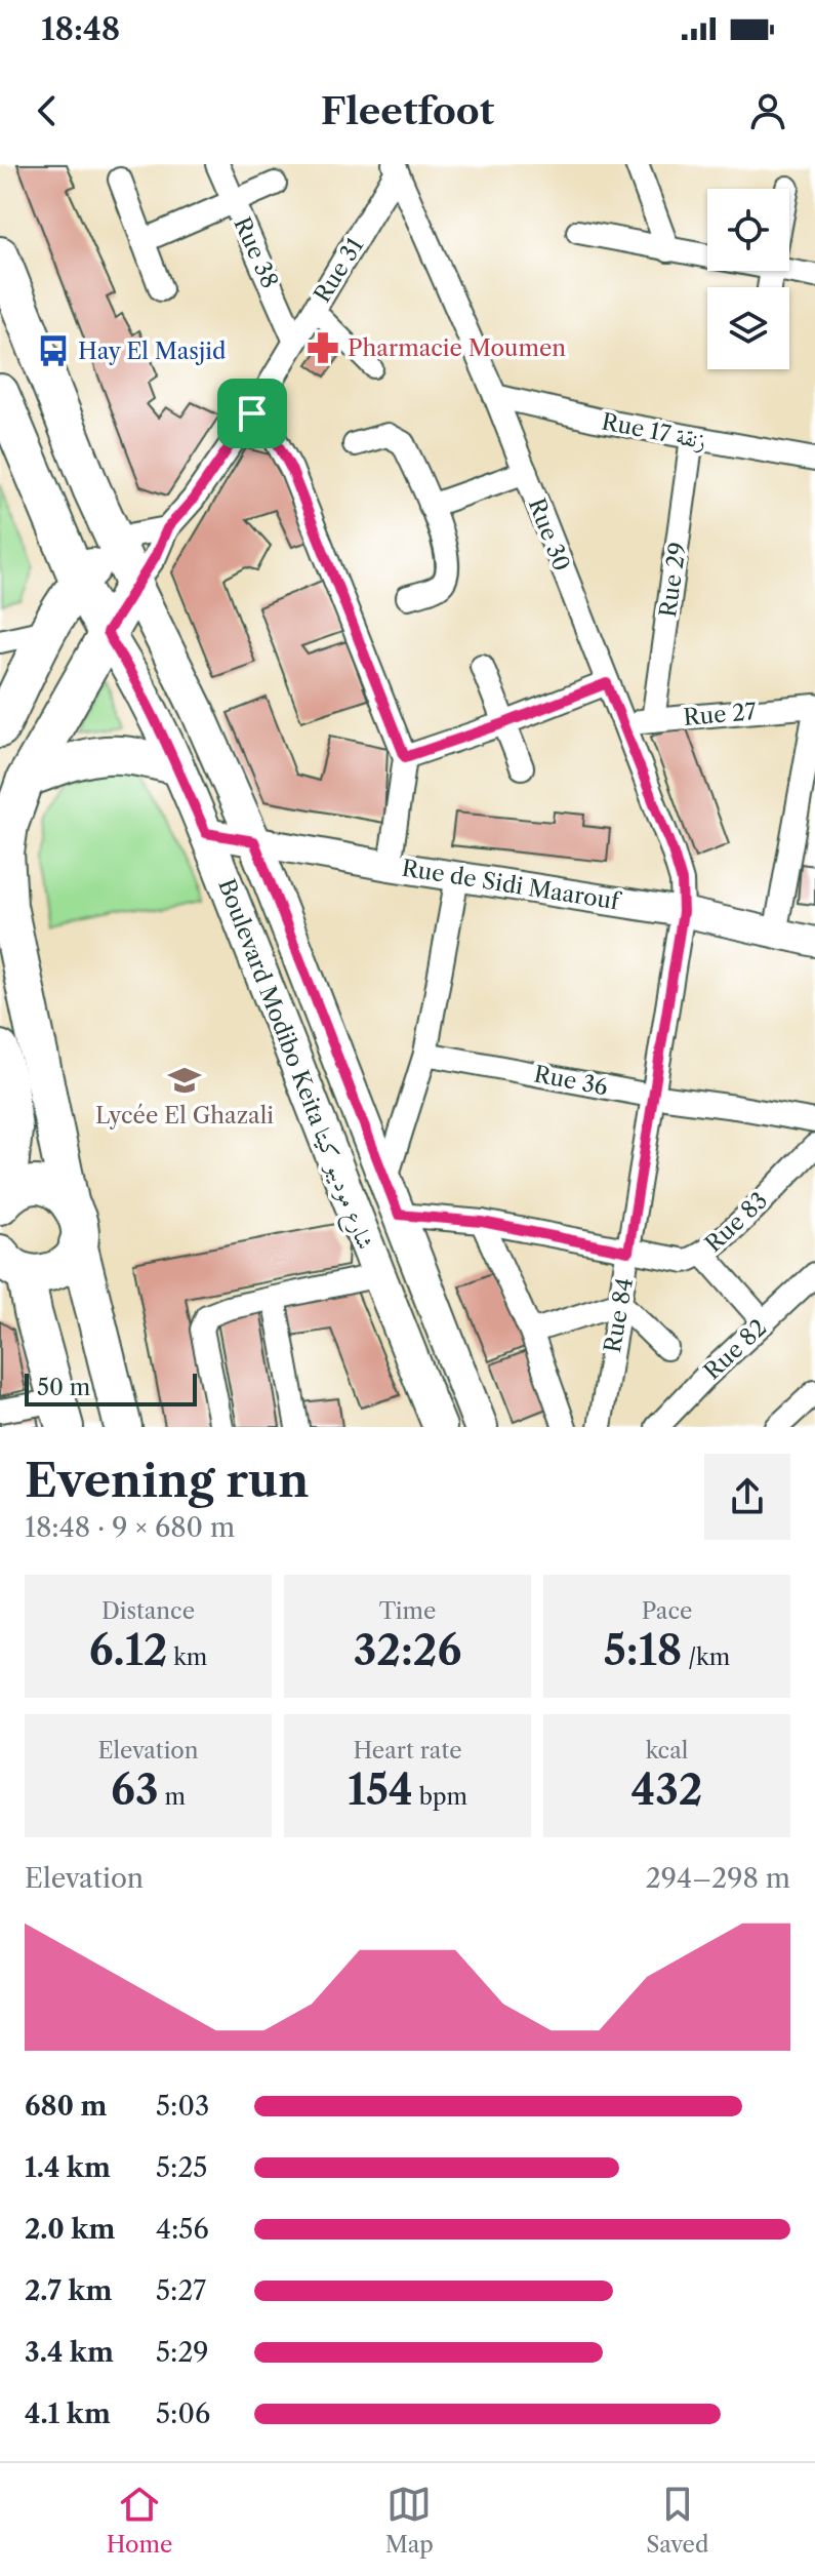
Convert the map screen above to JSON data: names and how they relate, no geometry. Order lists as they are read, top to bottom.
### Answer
{
  "streets": {
    "main road": ["Boulevard Modibo Keita شارع موديبو كيتا"],
    "street": [
      "Rue 38",
      "Rue 31",
      "Rue 17 زنقة",
      "Rue 30",
      "Rue 29",
      "Rue 27",
      "Rue de Sidi Maarouf",
      "Rue 36",
      "Rue 83",
      "Rue 84",
      "Rue 82"
    ]
  },
  "crossings": [
    ["Rue 38", "Rue 31"],
    ["Rue 31", "Rue 30"],
    ["Rue 31", "Boulevard Modibo Keita شارع موديبو كيتا"],
    ["Rue 17 زنقة", "Rue 30"],
    ["Rue 17 زنقة", "Rue 29"],
    ["Rue 30", "Rue 27"],
    ["Rue 30", "Rue de Sidi Maarouf"],
    ["Rue 30", "Rue 84"],
    ["Rue 29", "Rue 27"],
    ["Rue de Sidi Maarouf", "Boulevard Modibo Keita شارع موديبو كيتا"],
    ["Rue de Sidi Maarouf", "Rue 84"],
    ["Boulevard Modibo Keita شارع موديبو كيتا", "Rue 83"],
    ["Rue 36", "Rue 84"],
    ["Rue 83", "Rue 84"]
  ],
  "places": {
    "pharmacy": ["Pharmacie Moumen"],
    "bus stop": ["Hay El Masjid"],
    "school or university": ["Lycée El Ghazali"]
  },
  "scale_bar": "50 m",
  "page": {
    "status": "18:48",
    "header": "Fleetfoot",
    "scale": "50 m",
    "heading": ["Evening run", "18:48 · 9 × 680 m"],
    "stats": [
      ["Distance", "6.12 km"],
      ["Time", "32:26"],
      ["Pace", "5:18 /km"],
      ["Elevation", "63 m"],
      ["Heart rate", "154 bpm"],
      ["kcal", "432"]
    ],
    "chart": ["Elevation", "294–298 m"],
    "list": [
      {
        "name": "680 m",
        "note": "5:03"
      },
      {
        "name": "1.4 km",
        "note": "5:25"
      },
      {
        "name": "2.0 km",
        "note": "4:56"
      },
      {
        "name": "2.7 km",
        "note": "5:27"
      },
      {
        "name": "3.4 km",
        "note": "5:29"
      },
      {
        "name": "4.1 km",
        "note": "5:06"
      }
    ],
    "tabs": ["Home", "Map", "Saved"]
  }
}
